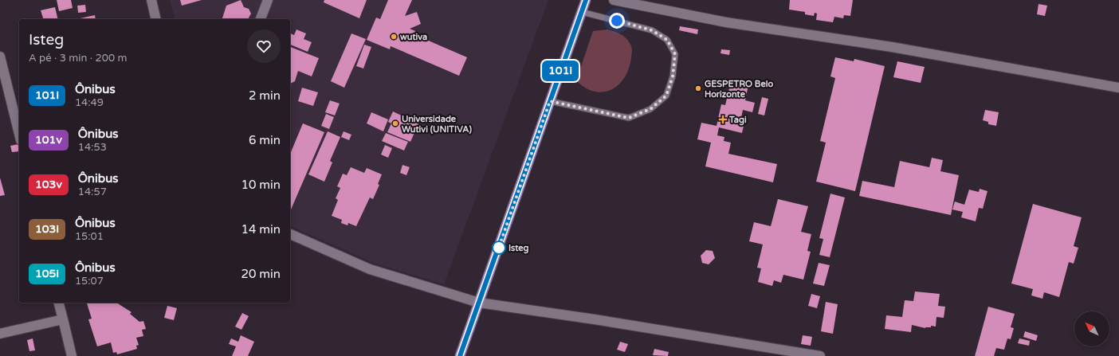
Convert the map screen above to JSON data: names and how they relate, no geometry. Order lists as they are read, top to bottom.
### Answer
{
  "places": {
    "other": [
      "wutiva",
      "GESPETRO Belo Horizonte",
      "Universidade Wutivi (UNITIVA)",
      "Isteg"
    ],
    "health": ["Tagi"]
  },
  "lines": ["bus line 101i"],
  "north": "top left",
  "page": {
    "on_map": "101i",
    "heading": ["Isteg", "A pé · 3 min · 200 m"],
    "list": [
      {
        "mark": "101i",
        "name": "Ônibus",
        "note": "14:49",
        "value": "2 min"
      },
      {
        "mark": "101v",
        "name": "Ônibus",
        "note": "14:53",
        "value": "6 min"
      },
      {
        "mark": "103v",
        "name": "Ônibus",
        "note": "14:57",
        "value": "10 min"
      },
      {
        "mark": "103i",
        "name": "Ônibus",
        "note": "15:01",
        "value": "14 min"
      },
      {
        "mark": "105i",
        "name": "Ônibus",
        "note": "15:07",
        "value": "20 min"
      }
    ]
  }
}
